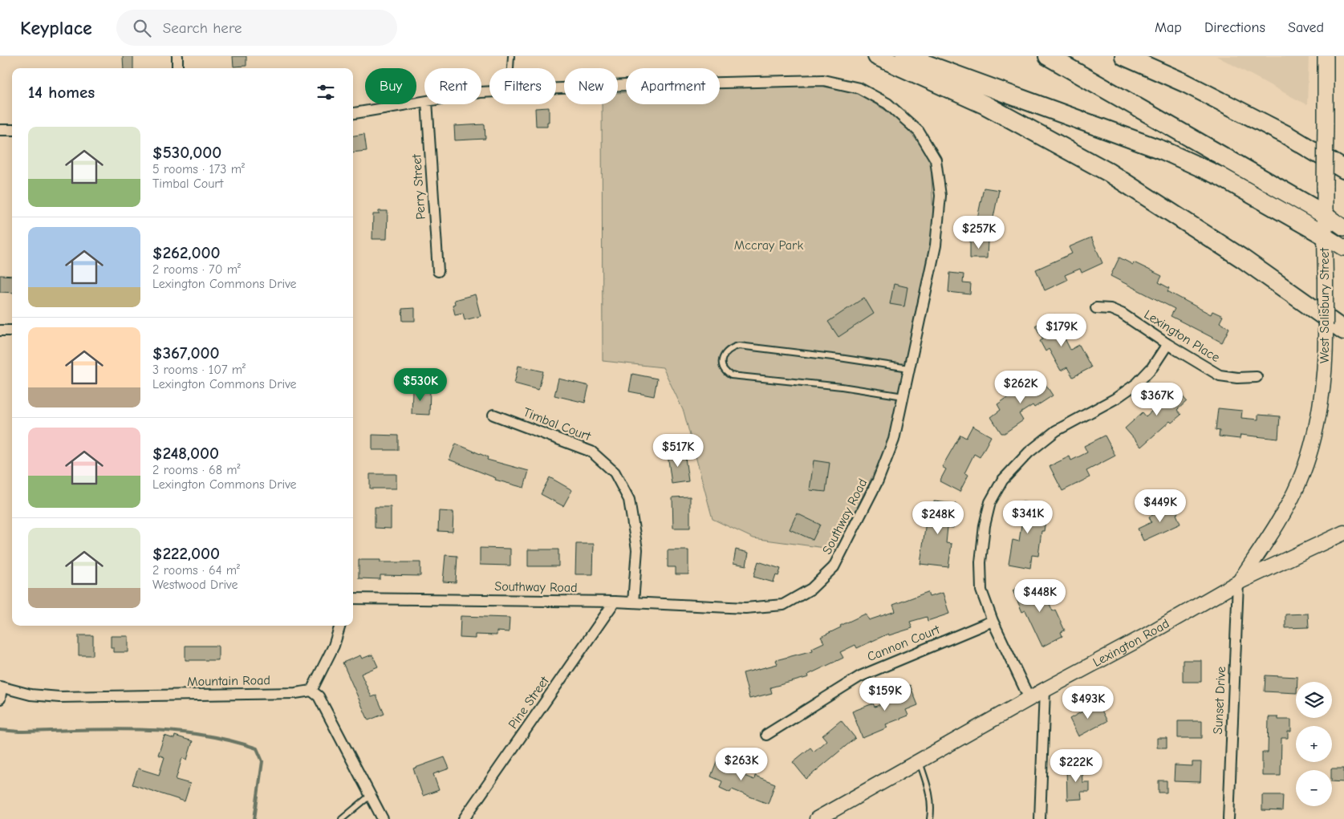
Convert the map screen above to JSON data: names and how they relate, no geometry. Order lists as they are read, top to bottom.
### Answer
{
  "streets": {
    "main road": ["West Salisbury Street", "Lexington Road"],
    "street": [
      "Perry Street",
      "Lexington Place",
      "Timbal Court",
      "Southway Road",
      "Cannon Court",
      "Mountain Road",
      "Sunset Drive",
      "Pine Street"
    ]
  },
  "crossings": [
    ["West Salisbury Street", "Lexington Road"],
    ["West Salisbury Street", "Sunset Drive"],
    ["Timbal Court", "Southway Road"],
    ["Southway Road", "Pine Street"],
    ["Lexington Road", "Sunset Drive"]
  ],
  "parks": ["Mccray Park"],
  "page": {
    "header": "Keyplace",
    "search": "Search here",
    "nav": ["Map", "Directions", "Saved"],
    "chip": [
      "Buy",
      "Rent",
      "Filters",
      "New",
      "Apartment"
    ],
    "heading": "14 homes",
    "list": [
      {
        "name": "$530,000",
        "note": "5 rooms · 173 m² · Timbal Court"
      },
      {
        "name": "$262,000",
        "note": "2 rooms · 70 m² · Lexington Commons Drive"
      },
      {
        "name": "$367,000",
        "note": "3 rooms · 107 m² · Lexington Commons Drive"
      },
      {
        "name": "$248,000",
        "note": "2 rooms · 68 m² · Lexington Commons Drive"
      },
      {
        "name": "$222,000",
        "note": "2 rooms · 64 m² · Westwood Drive"
      }
    ],
    "price": [
      "$257K",
      "$179K",
      "$530K",
      "$262K",
      "$367K",
      "$517K",
      "$449K",
      "$341K",
      "$248K",
      "$448K",
      "$159K",
      "$493K",
      "$263K",
      "$222K"
    ],
    "map_buttons": ["+", "−"]
  }
}
